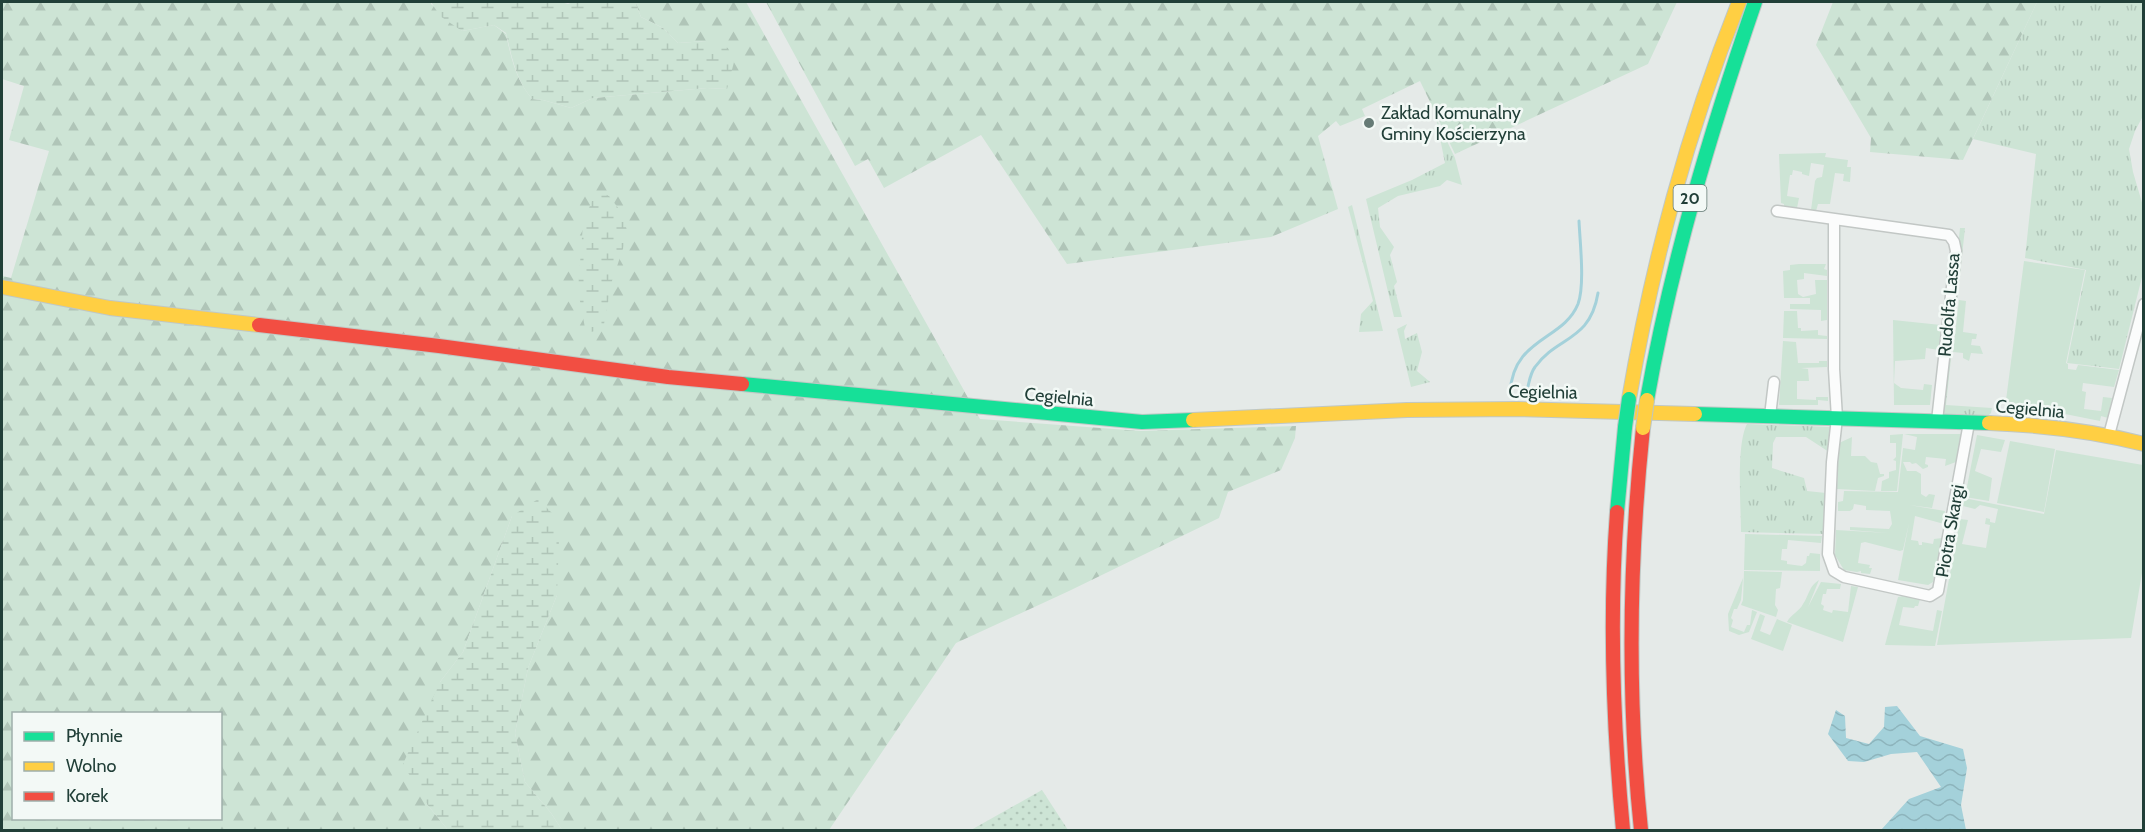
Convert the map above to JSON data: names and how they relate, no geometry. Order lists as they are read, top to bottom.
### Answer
{
  "streets": {
    "street": [
      "20",
      "Rudolfa Lassa",
      "Cegielnia",
      "Piotra Skargi"
    ]
  },
  "crossings": [
    ["Rudolfa Lassa", "Cegielnia"],
    ["Cegielnia", "Piotra Skargi"]
  ],
  "places": ["Zakład Komunalny Gminy Kościerzyna"],
  "legend": ["Płynnie", "Wolno", "Korek"]
}
